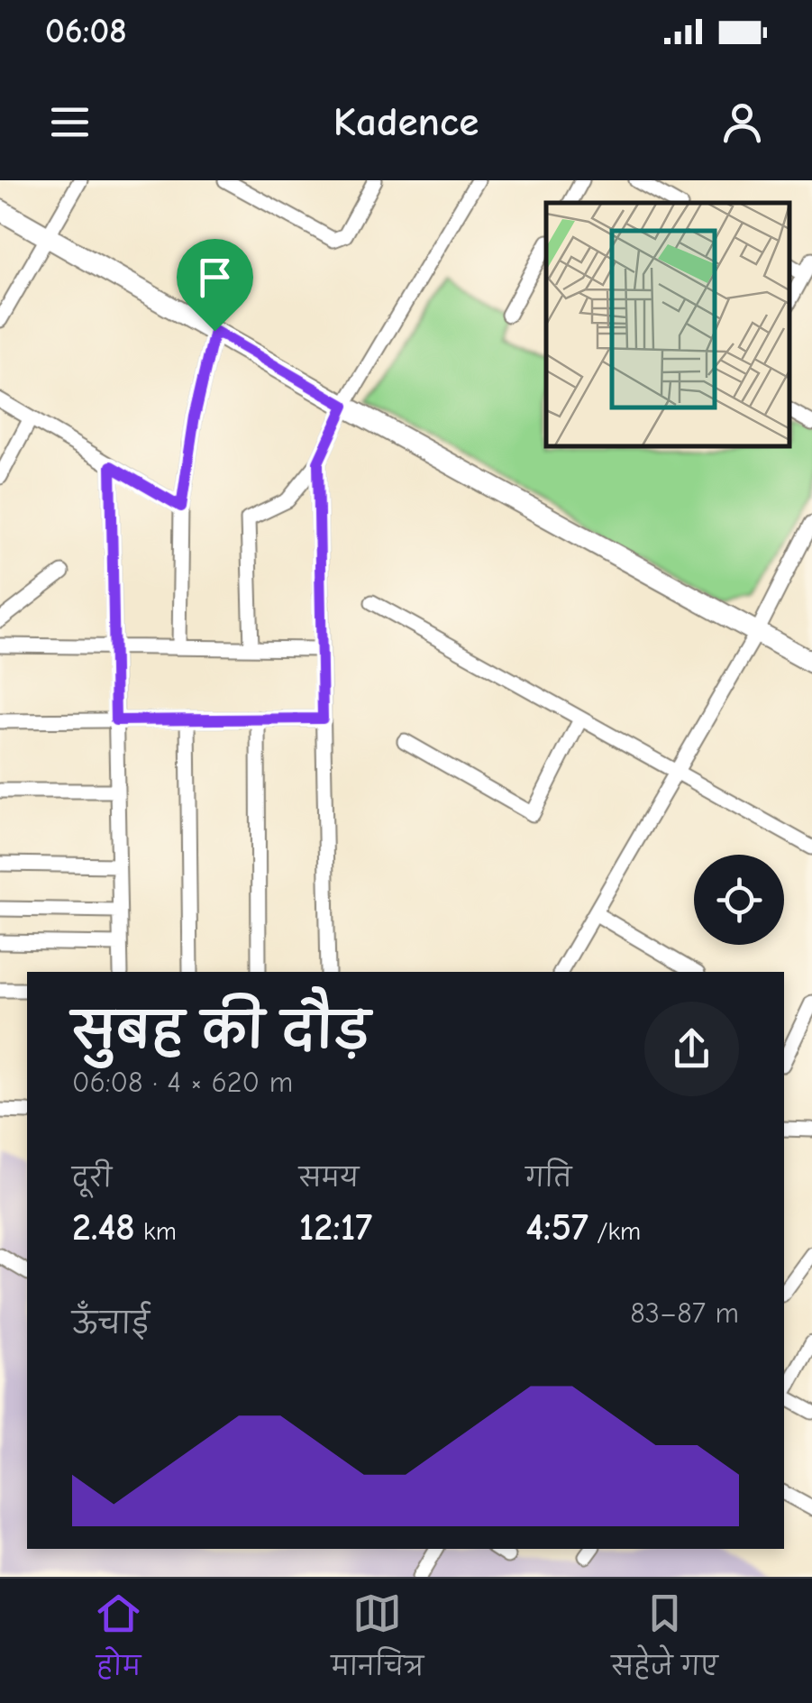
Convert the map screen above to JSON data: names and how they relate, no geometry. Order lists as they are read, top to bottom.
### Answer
{
  "page": {
    "status": "06:08",
    "header": "Kadence",
    "heading": ["सुबह की दौड़", "06:08 · 4 × 620 m"],
    "stats": [
      ["दूरी", "2.48 km"],
      ["समय", "12:17"],
      ["गति", "4:57 /km"]
    ],
    "chart": ["ऊँचाई", "83–87 m"],
    "tabs": ["होम", "मानचित्र", "सहेजे गए"]
  }
}
